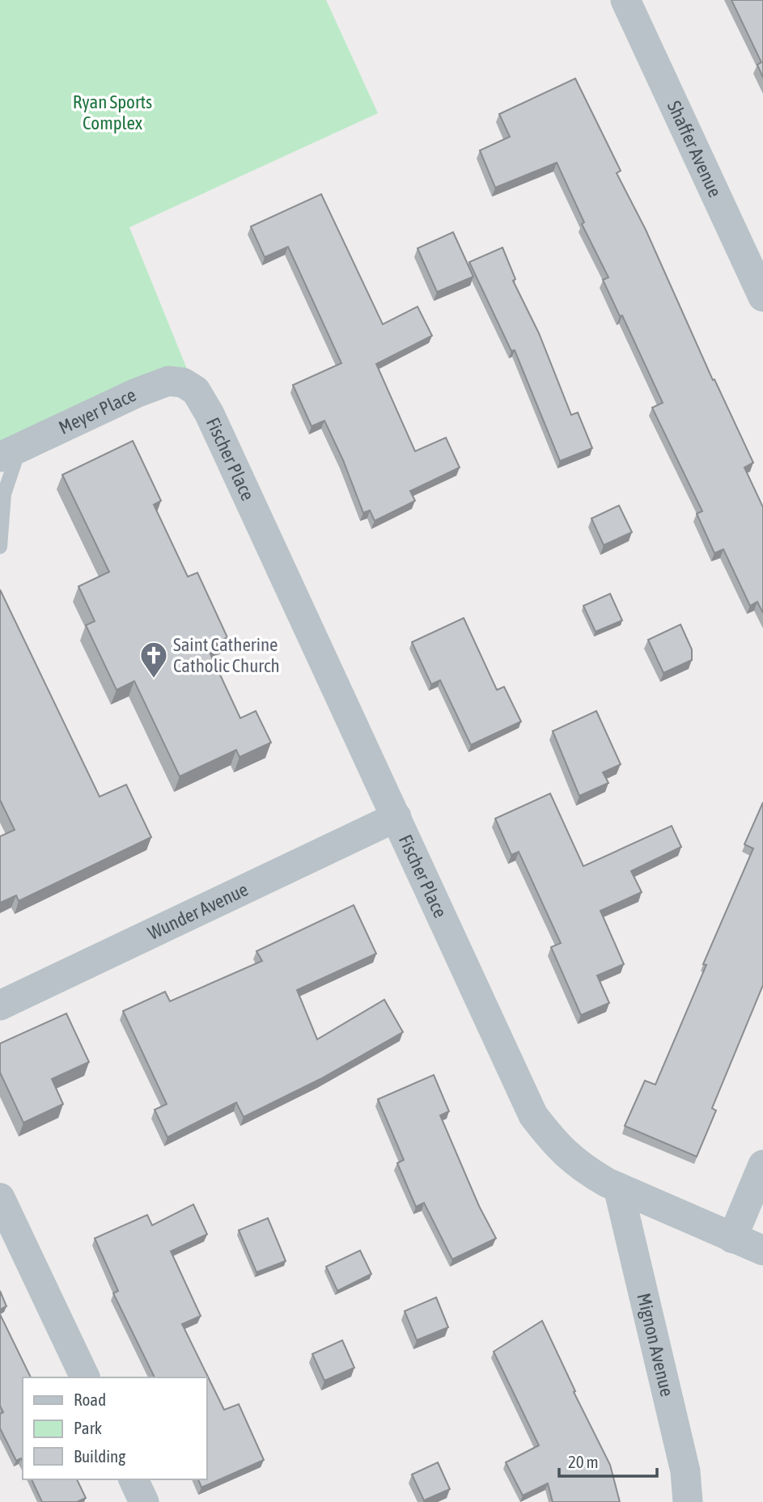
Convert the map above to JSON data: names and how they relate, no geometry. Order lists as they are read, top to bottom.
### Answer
{
  "streets": {
    "street": [
      "Shaffer Avenue",
      "Meyer Place",
      "Fischer Place",
      "Wunder Avenue",
      "Mignon Avenue"
    ]
  },
  "crossings": [
    ["Meyer Place", "Fischer Place"],
    ["Fischer Place", "Wunder Avenue"],
    ["Fischer Place", "Mignon Avenue"]
  ],
  "parks": ["Ryan Sports Complex"],
  "places": {
    "church": ["Saint Catherine Catholic Church"]
  },
  "legend": ["Road", "Park", "Building"],
  "scale_bar": "20 m"
}
